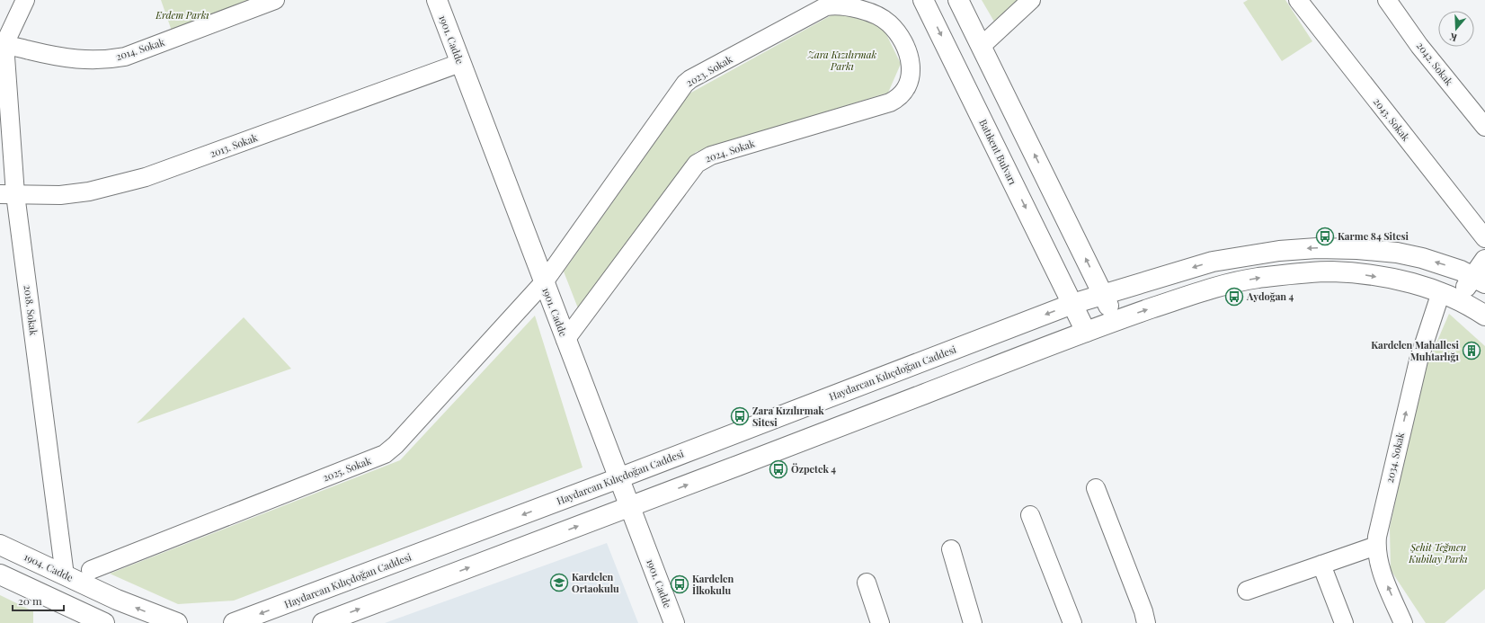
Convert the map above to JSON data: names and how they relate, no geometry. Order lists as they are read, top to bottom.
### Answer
{
  "streets": {
    "main road": [
      "1901. Cadde",
      "Batıkent Bulvarı",
      "Haydarcan Kılıçdoğan Caddesi",
      "1904. Cadde"
    ],
    "street": [
      "2014. Sokak",
      "2042. Sokak",
      "2023. Sokak",
      "2043. Sokak",
      "2013. Sokak",
      "2024. Sokak",
      "2018. Sokak",
      "2034. Sokak",
      "2025. Sokak"
    ]
  },
  "crossings": [
    ["1901. Cadde", "2023. Sokak"],
    ["1901. Cadde", "2013. Sokak"],
    ["1901. Cadde", "2024. Sokak"],
    ["1901. Cadde", "Haydarcan Kılıçdoğan Caddesi"],
    ["1901. Cadde", "2025. Sokak"],
    ["2014. Sokak", "2018. Sokak"],
    ["2023. Sokak", "2024. Sokak"],
    ["2023. Sokak", "2025. Sokak"],
    ["2013. Sokak", "2018. Sokak"],
    ["Batıkent Bulvarı", "Haydarcan Kılıçdoğan Caddesi"],
    ["2018. Sokak", "1904. Cadde"]
  ],
  "one_way": ["2034. Sokak"],
  "parks": ["Erdem Parkı", "Zara Kızılırmak Parkı", "Şehit Teğmen Kubilay Parkı"],
  "places": {
    "bus stop": [
      "Karme 84 Sitesi",
      "Aydoğan 4",
      "Zara Kızılırmak Sitesi",
      "Özpetek 4",
      "Kardelen İlkokulu"
    ],
    "building": ["Kardelen Mahallesi Muhtarlığı"],
    "school or university": ["Kardelen Ortaokulu"]
  },
  "scale_bar": "20 m",
  "north": "bottom"
}
